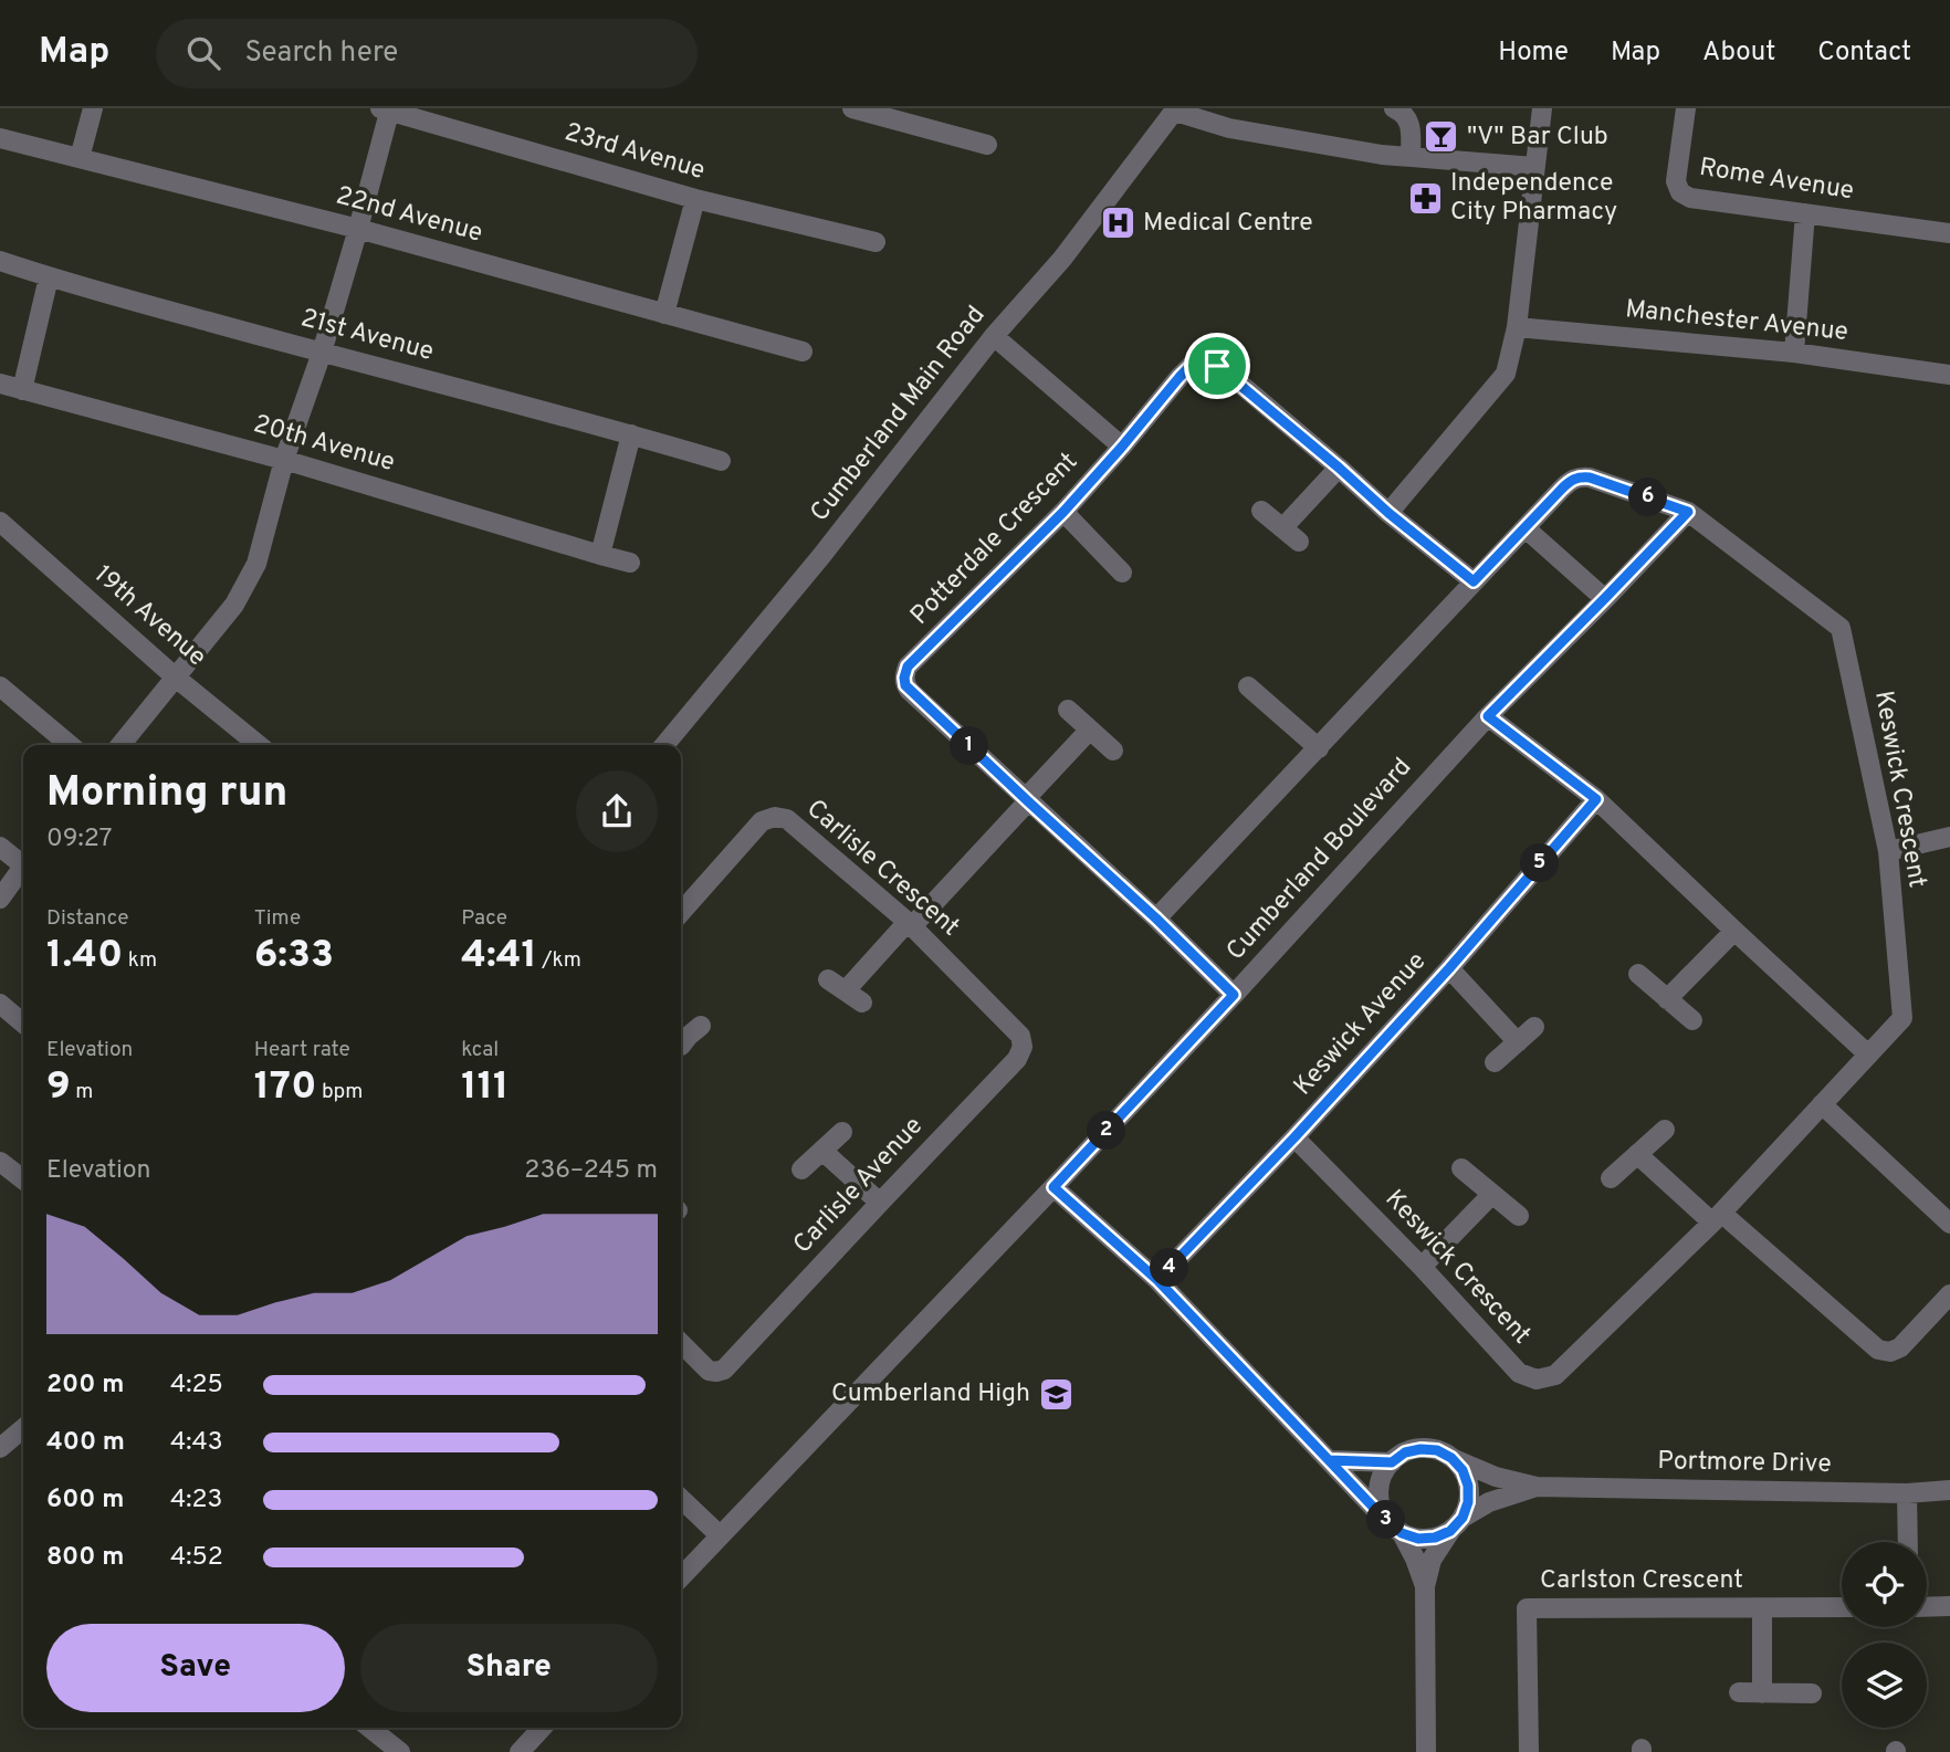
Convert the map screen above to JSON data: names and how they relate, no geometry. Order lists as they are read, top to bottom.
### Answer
{
  "streets": {
    "street": [
      "23rd Avenue",
      "Rome Avenue",
      "22nd Avenue",
      "Manchester Avenue",
      "21st Avenue",
      "Cumberland Main Road",
      "20th Avenue",
      "Potterdale Crescent",
      "19th Avenue",
      "Keswick Crescent",
      "Cumberland Boulevard",
      "Carlisle Crescent",
      "Keswick Avenue",
      "Carlisle Avenue",
      "Portmore Drive",
      "Carlston Crescent"
    ]
  },
  "crossings": [
    ["Potterdale Crescent", "Keswick Crescent"],
    ["Potterdale Crescent", "Cumberland Boulevard"],
    ["Keswick Crescent", "Cumberland Boulevard"],
    ["Keswick Crescent", "Keswick Avenue"],
    ["Carlisle Crescent", "Carlisle Avenue"]
  ],
  "places": {
    "bar": ["\"V\" Bar Club"],
    "pharmacy": ["Independence City Pharmacy"],
    "hospital": ["Medical Centre"],
    "school or university": ["Cumberland High"]
  },
  "page": {
    "header": "Map",
    "search": "Search here",
    "nav": [
      "Home",
      "Map",
      "About",
      "Contact"
    ],
    "pins": [
      "6",
      "1",
      "5",
      "2",
      "4",
      "3"
    ],
    "heading": ["Morning run", "09:27"],
    "stats": [
      ["Distance", "1.40 km"],
      ["Time", "6:33"],
      ["Pace", "4:41 /km"],
      ["Elevation", "9 m"],
      ["Heart rate", "170 bpm"],
      ["kcal", "111"]
    ],
    "chart": ["Elevation", "236–245 m"],
    "list": [
      {
        "name": "200 m",
        "note": "4:25"
      },
      {
        "name": "400 m",
        "note": "4:43"
      },
      {
        "name": "600 m",
        "note": "4:23"
      },
      {
        "name": "800 m",
        "note": "4:52"
      }
    ],
    "buttons": ["Save", "Share"]
  }
}
